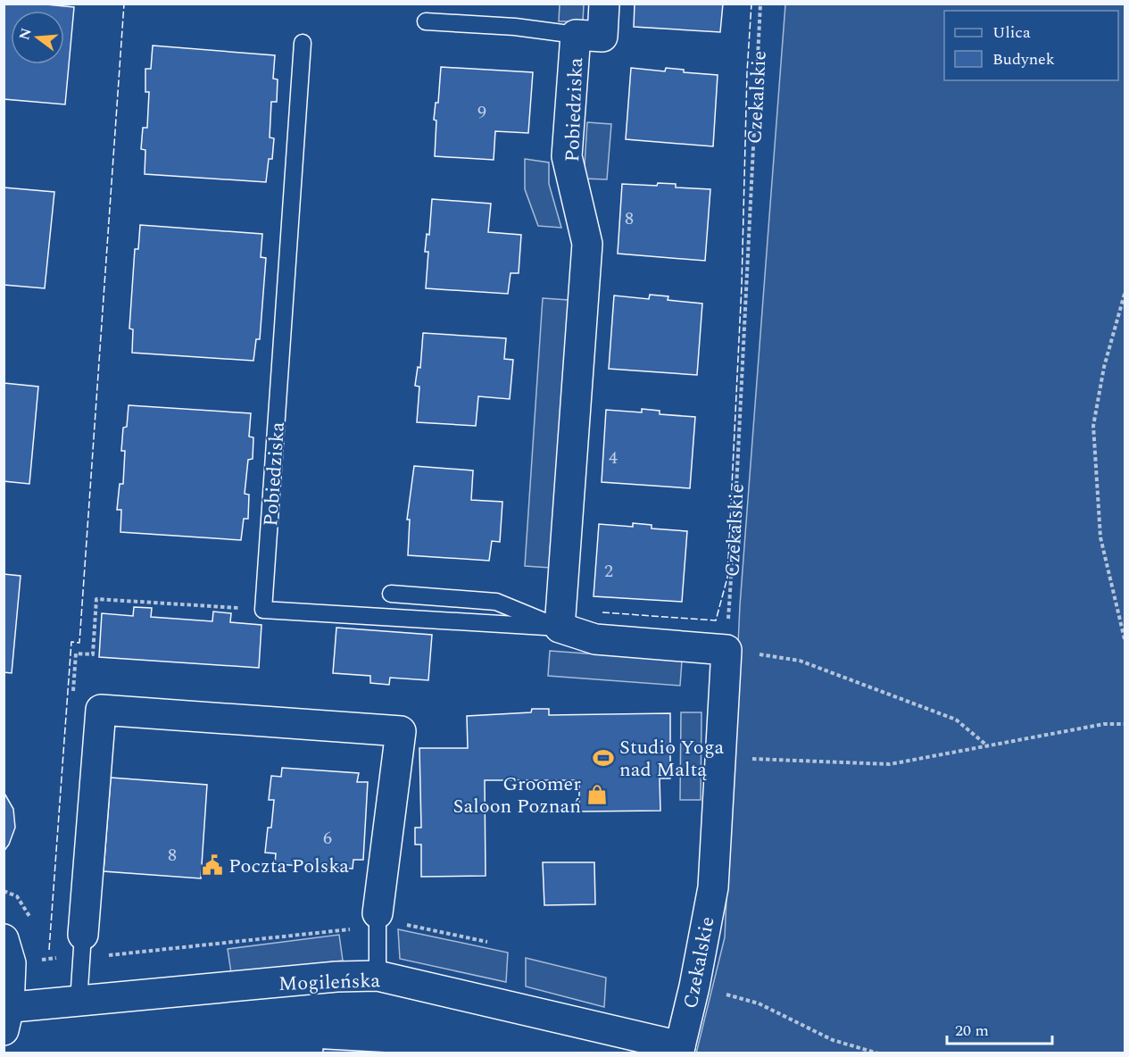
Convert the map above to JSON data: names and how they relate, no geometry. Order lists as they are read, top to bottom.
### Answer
{
  "streets": {
    "street": ["Czekalskie", "Pobiedziska", "Mogileńska"]
  },
  "crossings": [
    ["Czekalskie", "Mogileńska"]
  ],
  "places": {
    "sports": ["Studio Yoga nad Maltą"],
    "shop": ["Groomer Saloon Poznań"],
    "public building": ["Poczta Polska"]
  },
  "house_numbers": [
    "9",
    "8",
    "4",
    "2",
    "6",
    "8"
  ],
  "legend": ["Ulica", "Budynek"],
  "scale_bar": "20 m",
  "north": "left"
}
